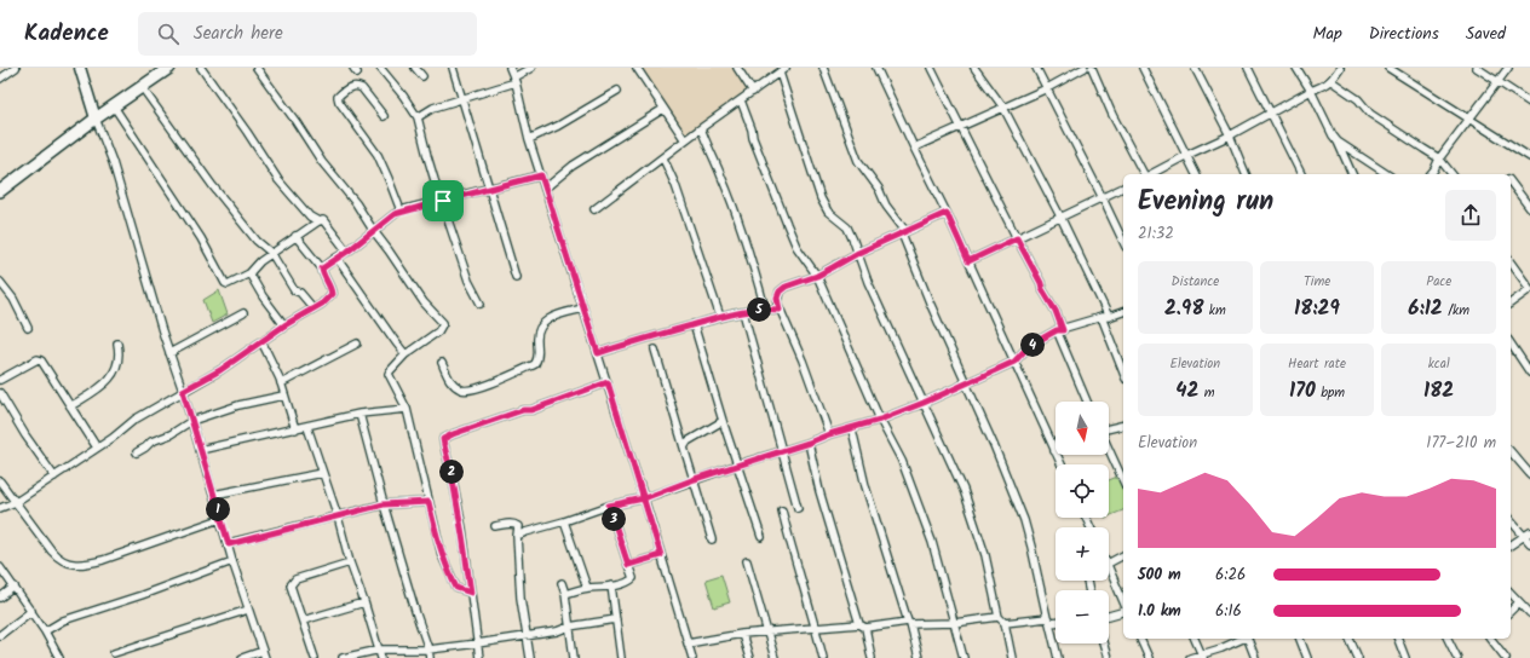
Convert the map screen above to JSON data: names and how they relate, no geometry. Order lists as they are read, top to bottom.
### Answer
{
  "north": "bottom",
  "page": {
    "header": "Kadence",
    "search": "Search here",
    "nav": ["Map", "Directions", "Saved"],
    "heading": ["Evening run", "21:32"],
    "stats": [
      ["Distance", "2.98 km"],
      ["Time", "18:29"],
      ["Pace", "6:12 /km"],
      ["Elevation", "42 m"],
      ["Heart rate", "170 bpm"],
      ["kcal", "182"]
    ],
    "pins": [
      "5",
      "4",
      "2",
      "1",
      "3"
    ],
    "map_buttons": ["+", "−"],
    "chart": ["Elevation", "177–210 m"],
    "list": [
      {
        "name": "500 m",
        "note": "6:26"
      },
      {
        "name": "1.0 km",
        "note": "6:16"
      }
    ]
  }
}
